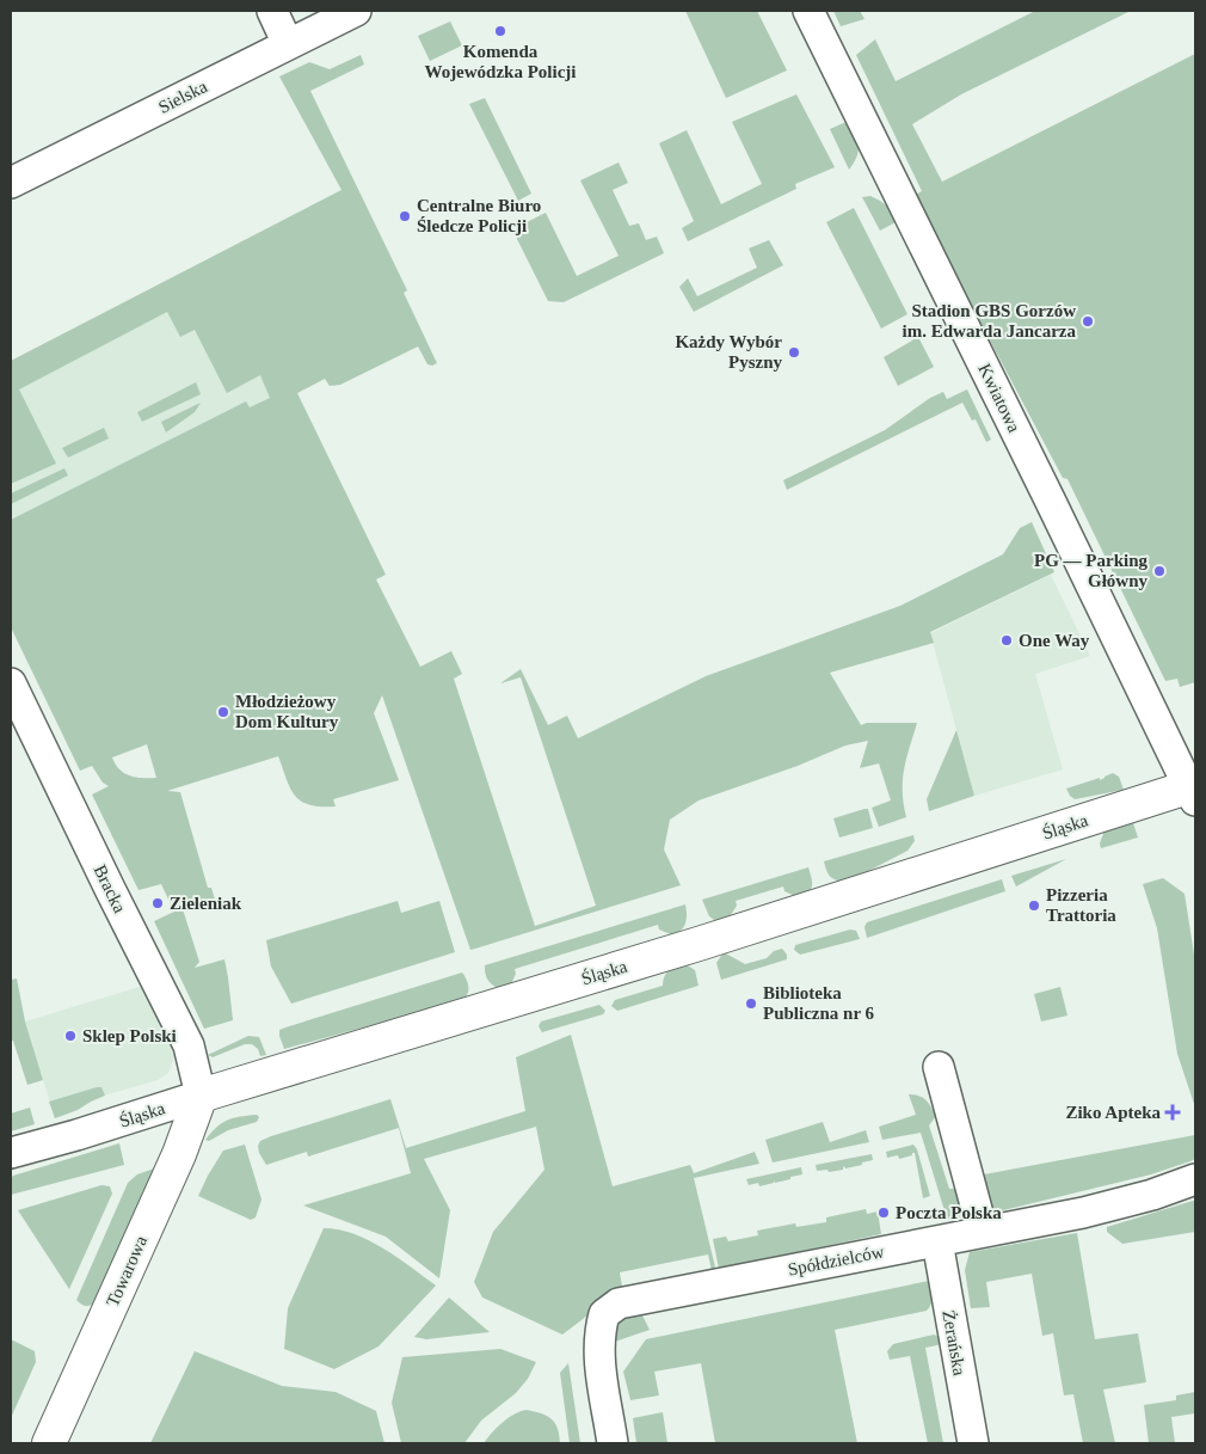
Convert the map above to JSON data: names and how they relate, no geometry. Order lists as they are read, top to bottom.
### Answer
{
  "streets": {
    "street": [
      "Sielska",
      "Kwiatowa",
      "Śląska",
      "Bracka",
      "Spółdzielców",
      "Towarowa",
      "Żerańska"
    ]
  },
  "crossings": [
    ["Kwiatowa", "Śląska"],
    ["Śląska", "Bracka"],
    ["Śląska", "Towarowa"],
    ["Bracka", "Towarowa"],
    ["Spółdzielców", "Żerańska"]
  ],
  "places": {
    "other": [
      "Komenda Wojewódzka Policji",
      "Centralne Biuro Śledcze Policji",
      "Stadion GBS Gorzów im. Edwarda Jancarza",
      "Każdy Wybór Pyszny",
      "PG — Parking Główny",
      "One Way",
      "Młodzieżowy Dom Kultury",
      "Zieleniak",
      "Pizzeria Trattoria",
      "Biblioteka Publiczna nr 6",
      "Sklep Polski",
      "Poczta Polska"
    ],
    "health": ["Ziko Apteka"]
  }
}
